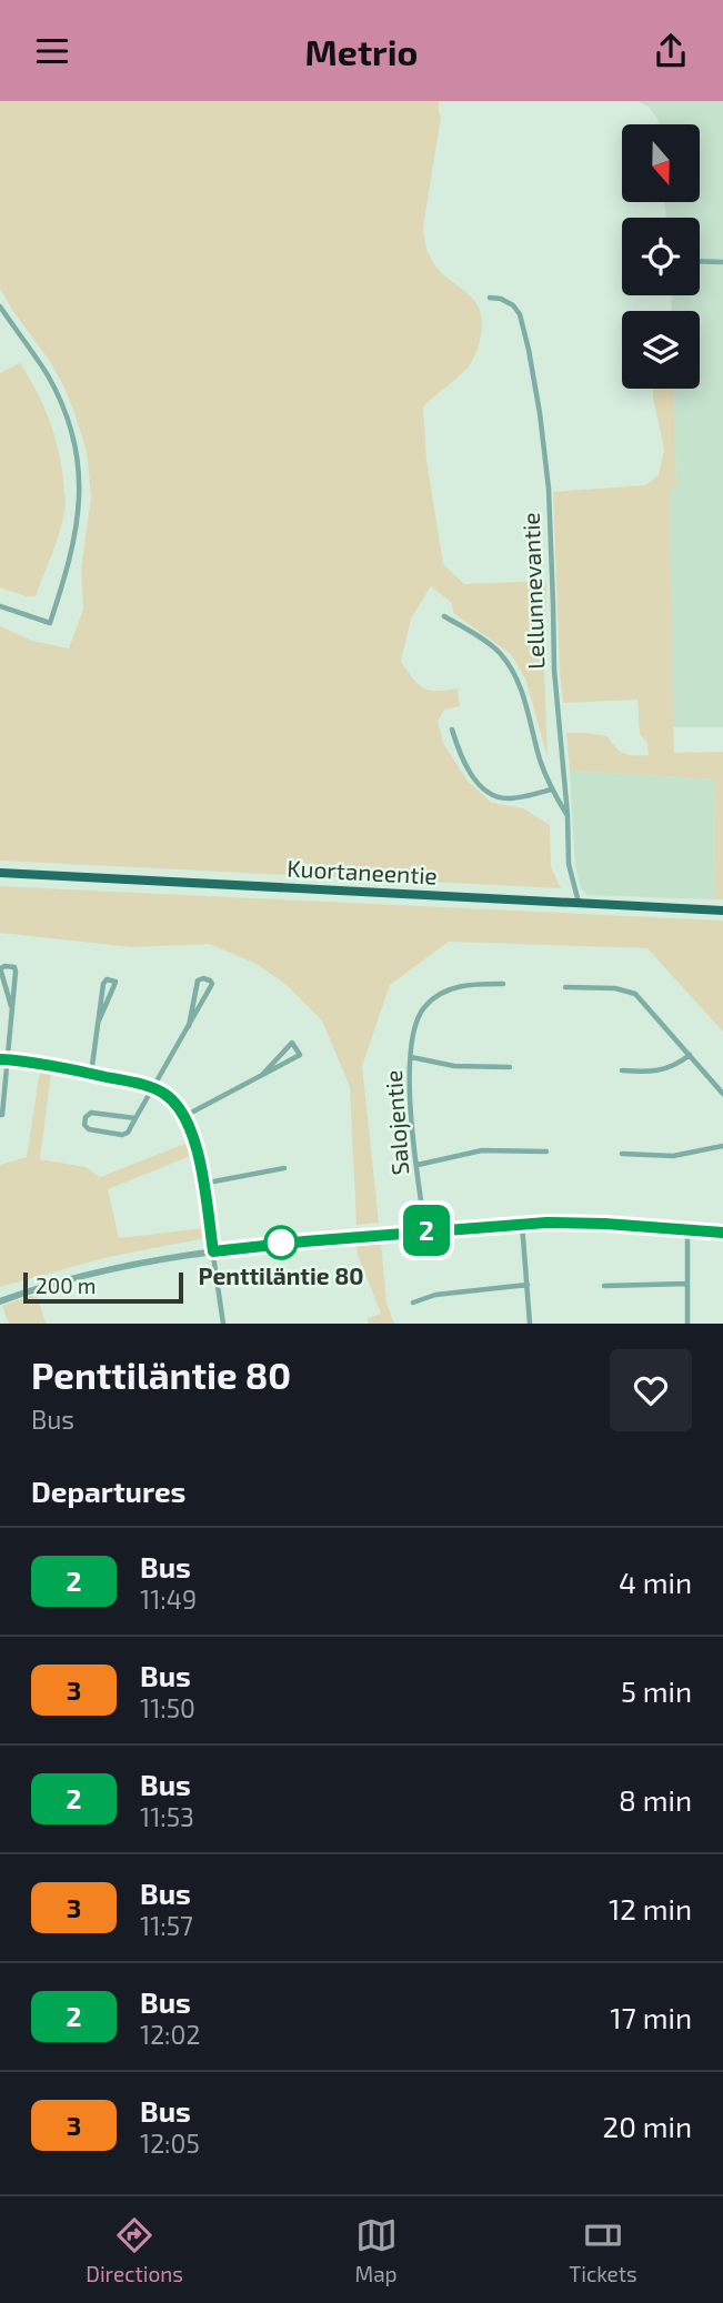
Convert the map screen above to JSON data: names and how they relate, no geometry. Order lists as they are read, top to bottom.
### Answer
{
  "streets": {
    "highway": ["Kuortaneentie"],
    "street": ["Lellunnevantie", "Salojentie"]
  },
  "crossings": [
    ["Lellunnevantie", "Kuortaneentie"]
  ],
  "places": ["Penttiläntie 80"],
  "lines": ["bus line 2"],
  "scale_bar": "200 m",
  "north": "bottom",
  "page": {
    "header": "Metrio",
    "on_map": "2",
    "scale": "200 m",
    "heading": [
      ["Penttiläntie 80", "Bus"],
      "Departures"
    ],
    "list": [
      {
        "mark": "2",
        "name": "Bus",
        "note": "11:49",
        "value": "4 min"
      },
      {
        "mark": "3",
        "name": "Bus",
        "note": "11:50",
        "value": "5 min"
      },
      {
        "mark": "2",
        "name": "Bus",
        "note": "11:53",
        "value": "8 min"
      },
      {
        "mark": "3",
        "name": "Bus",
        "note": "11:57",
        "value": "12 min"
      },
      {
        "mark": "2",
        "name": "Bus",
        "note": "12:02",
        "value": "17 min"
      },
      {
        "mark": "3",
        "name": "Bus",
        "note": "12:05",
        "value": "20 min"
      }
    ],
    "tabs": ["Directions", "Map", "Tickets"]
  }
}
